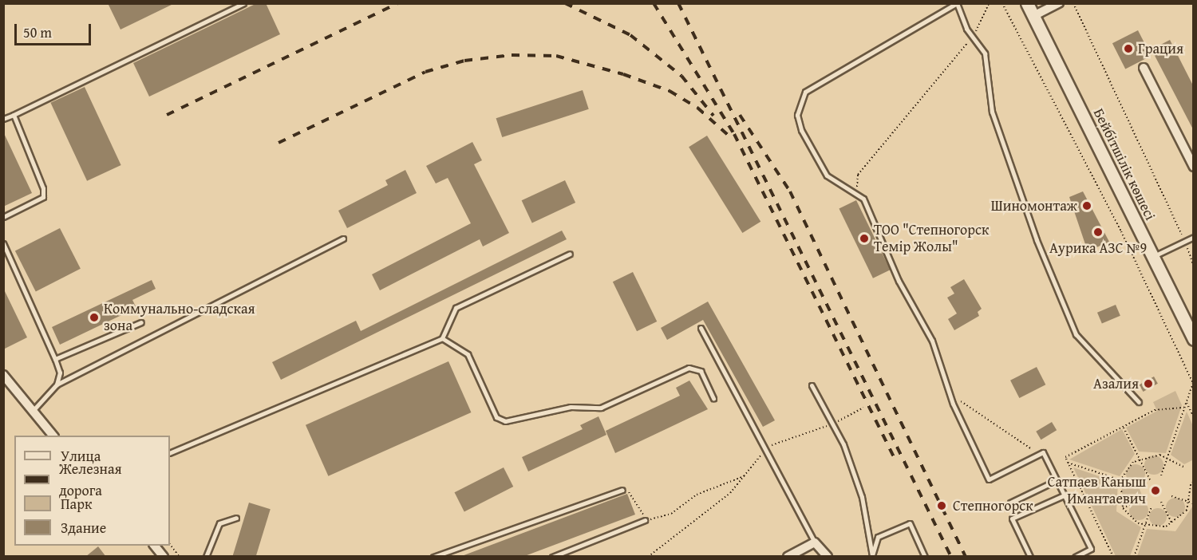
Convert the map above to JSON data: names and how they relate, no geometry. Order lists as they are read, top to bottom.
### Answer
{
  "streets": {
    "street": ["Бейбітшілік көшесі"]
  },
  "places": [
    "Грация",
    "Шиномонтаж",
    "Аурика АЗС №9",
    "ТОО \"Степногорск Темiр Жолы\"",
    "Коммунально-сладская зона",
    "Азалия",
    "Сатпаев Каныш Имантаевич",
    "Степногорск"
  ],
  "legend": [
    "Улица",
    "Железная дорога",
    "Парк",
    "Здание"
  ],
  "scale_bar": "50 m"
}
